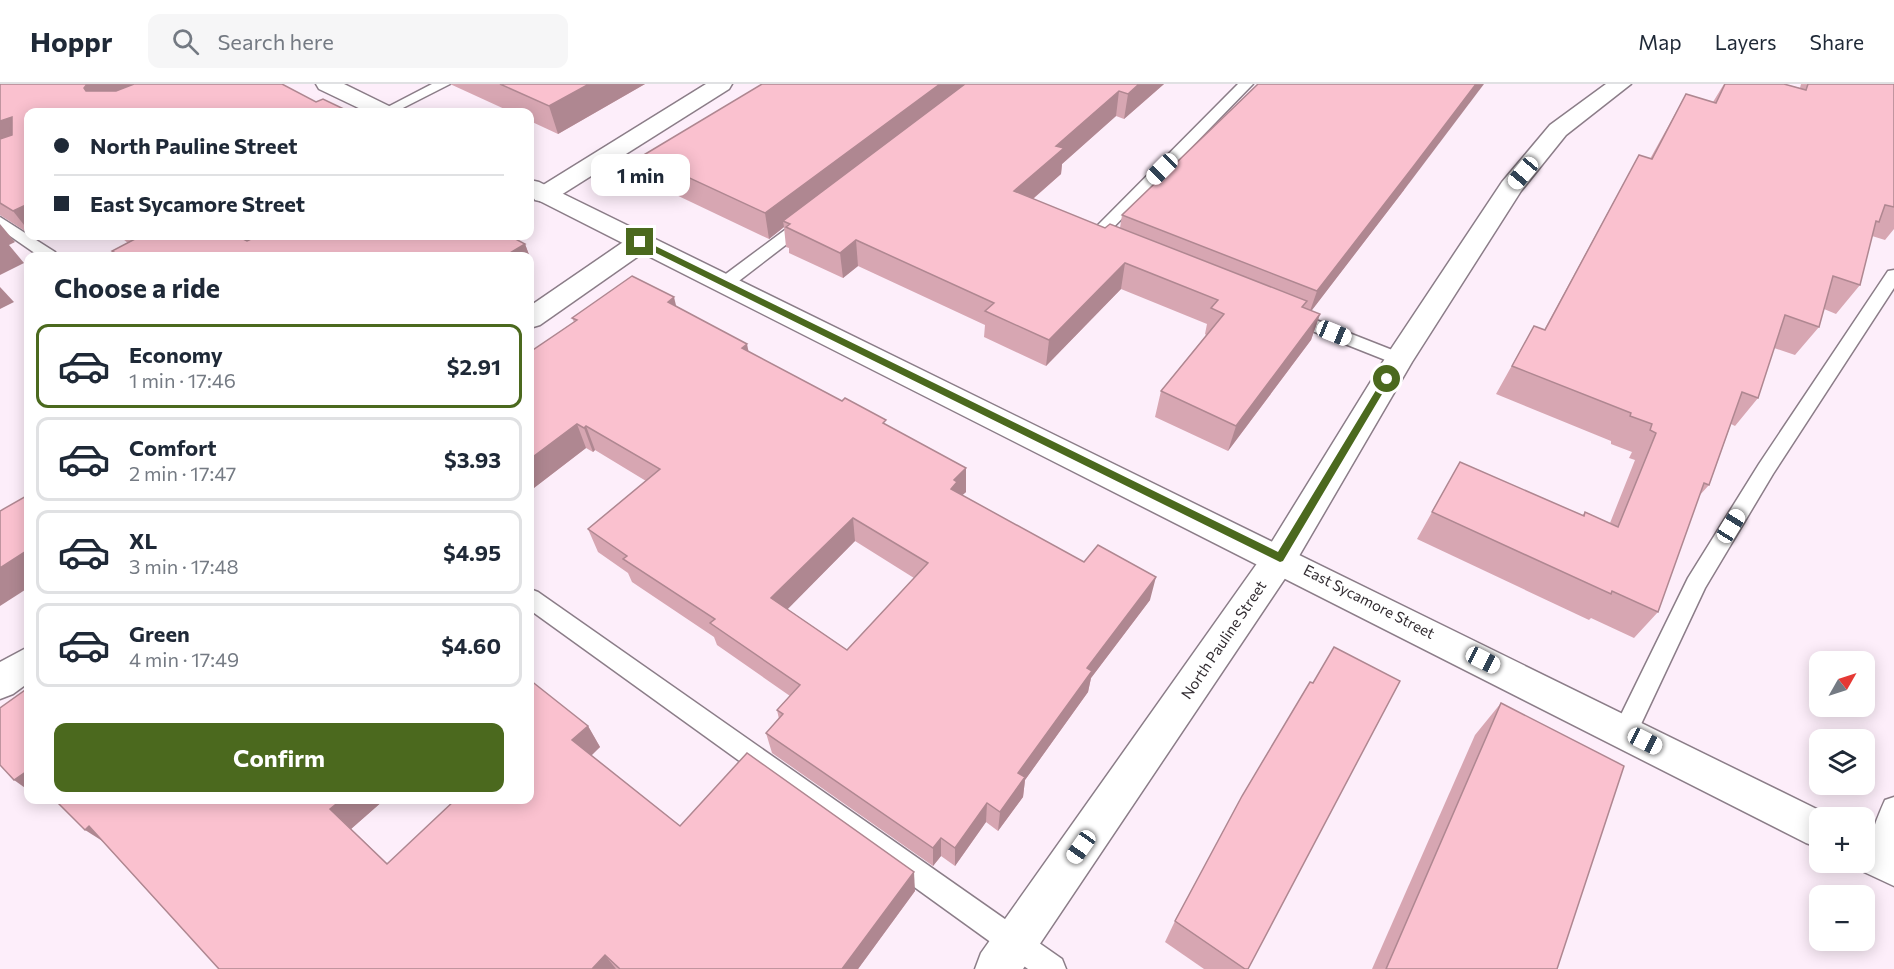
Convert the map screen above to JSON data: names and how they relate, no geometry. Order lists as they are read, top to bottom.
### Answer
{
  "streets": {
    "street": ["East Sycamore Street", "North Pauline Street"]
  },
  "crossings": [
    ["East Sycamore Street", "North Pauline Street"]
  ],
  "north": "top right",
  "page": {
    "header": "Hoppr",
    "search": "Search here",
    "nav": ["Map", "Layers", "Share"],
    "banner": ["North Pauline Street", "East Sycamore Street"],
    "bubble": "1 min",
    "heading": "Choose a ride",
    "list": [
      {
        "name": "Economy",
        "note": "1 min · 17:46",
        "value": "$2.91"
      },
      {
        "name": "Comfort",
        "note": "2 min · 17:47",
        "value": "$3.93"
      },
      {
        "name": "XL",
        "note": "3 min · 17:48",
        "value": "$4.95"
      },
      {
        "name": "Green",
        "note": "4 min · 17:49",
        "value": "$4.60"
      }
    ],
    "map_buttons": ["+", "−"],
    "buttons": "Confirm"
  }
}
